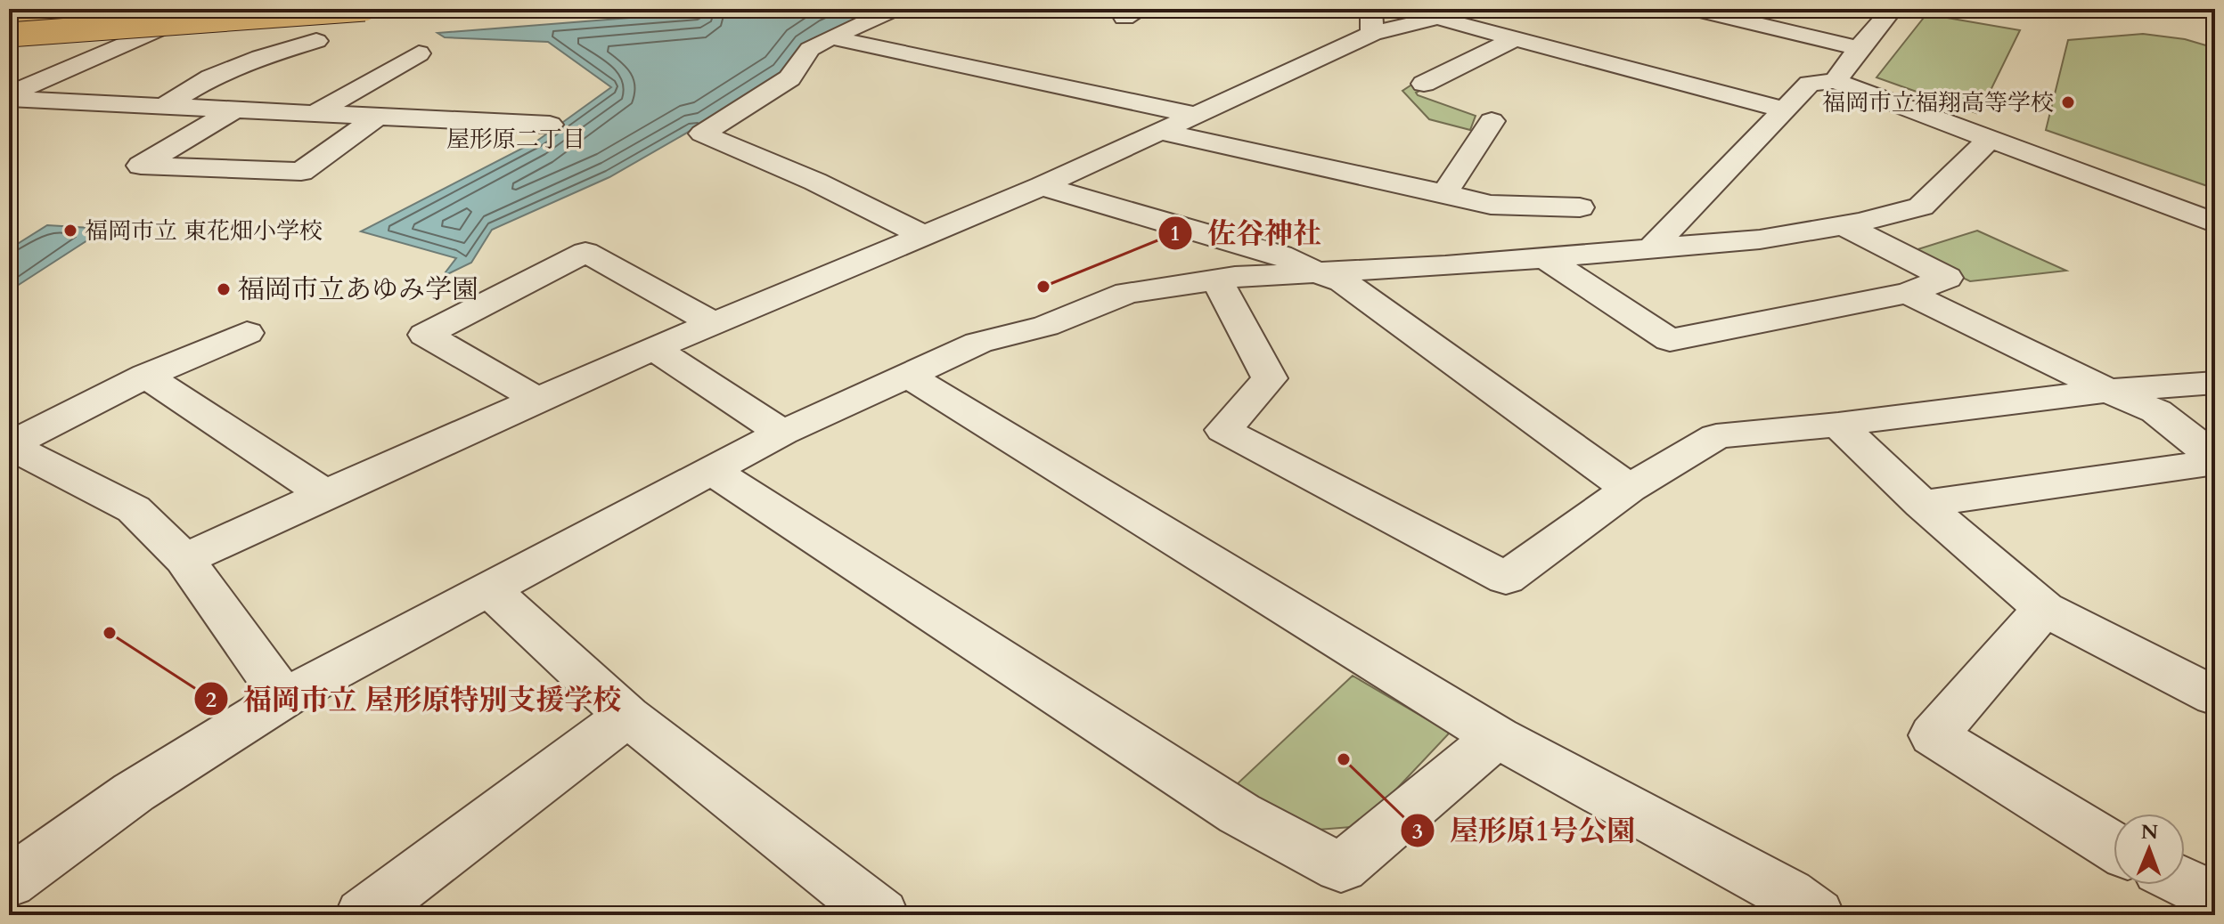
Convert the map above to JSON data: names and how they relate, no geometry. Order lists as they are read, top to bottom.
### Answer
{
  "districts": ["屋形原二丁目"],
  "places": [
    "福岡市立福翔高等学校",
    "福岡市立 東花畑小学校",
    "佐谷神社",
    "福岡市立あゆみ学園",
    "福岡市立 屋形原特別支援学校",
    "屋形原1号公園"
  ],
  "north": "top"
}
